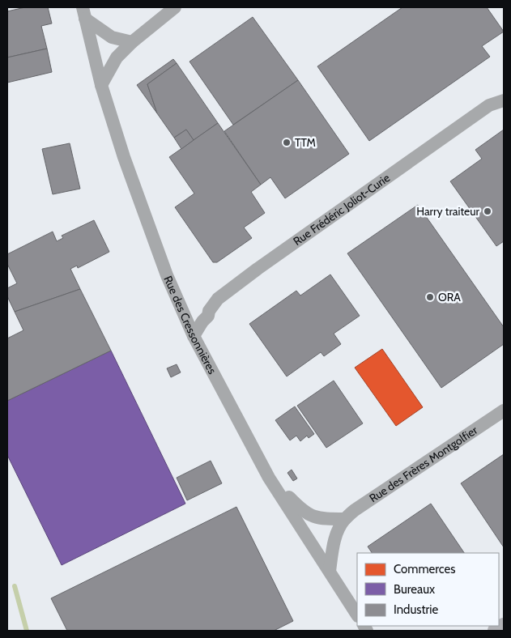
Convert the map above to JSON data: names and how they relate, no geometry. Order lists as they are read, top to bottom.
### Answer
{
  "streets": {
    "street": ["Rue Frédéric Joliot-Curie", "Rue des Cressonnières", "Rue des Frères Montgolfier"]
  },
  "crossings": [
    ["Rue Frédéric Joliot-Curie", "Rue des Cressonnières"],
    ["Rue des Cressonnières", "Rue des Frères Montgolfier"]
  ],
  "places": ["TTM", "Harry traiteur", "ORA"],
  "legend": ["Commerces", "Bureaux", "Industrie"]
}
